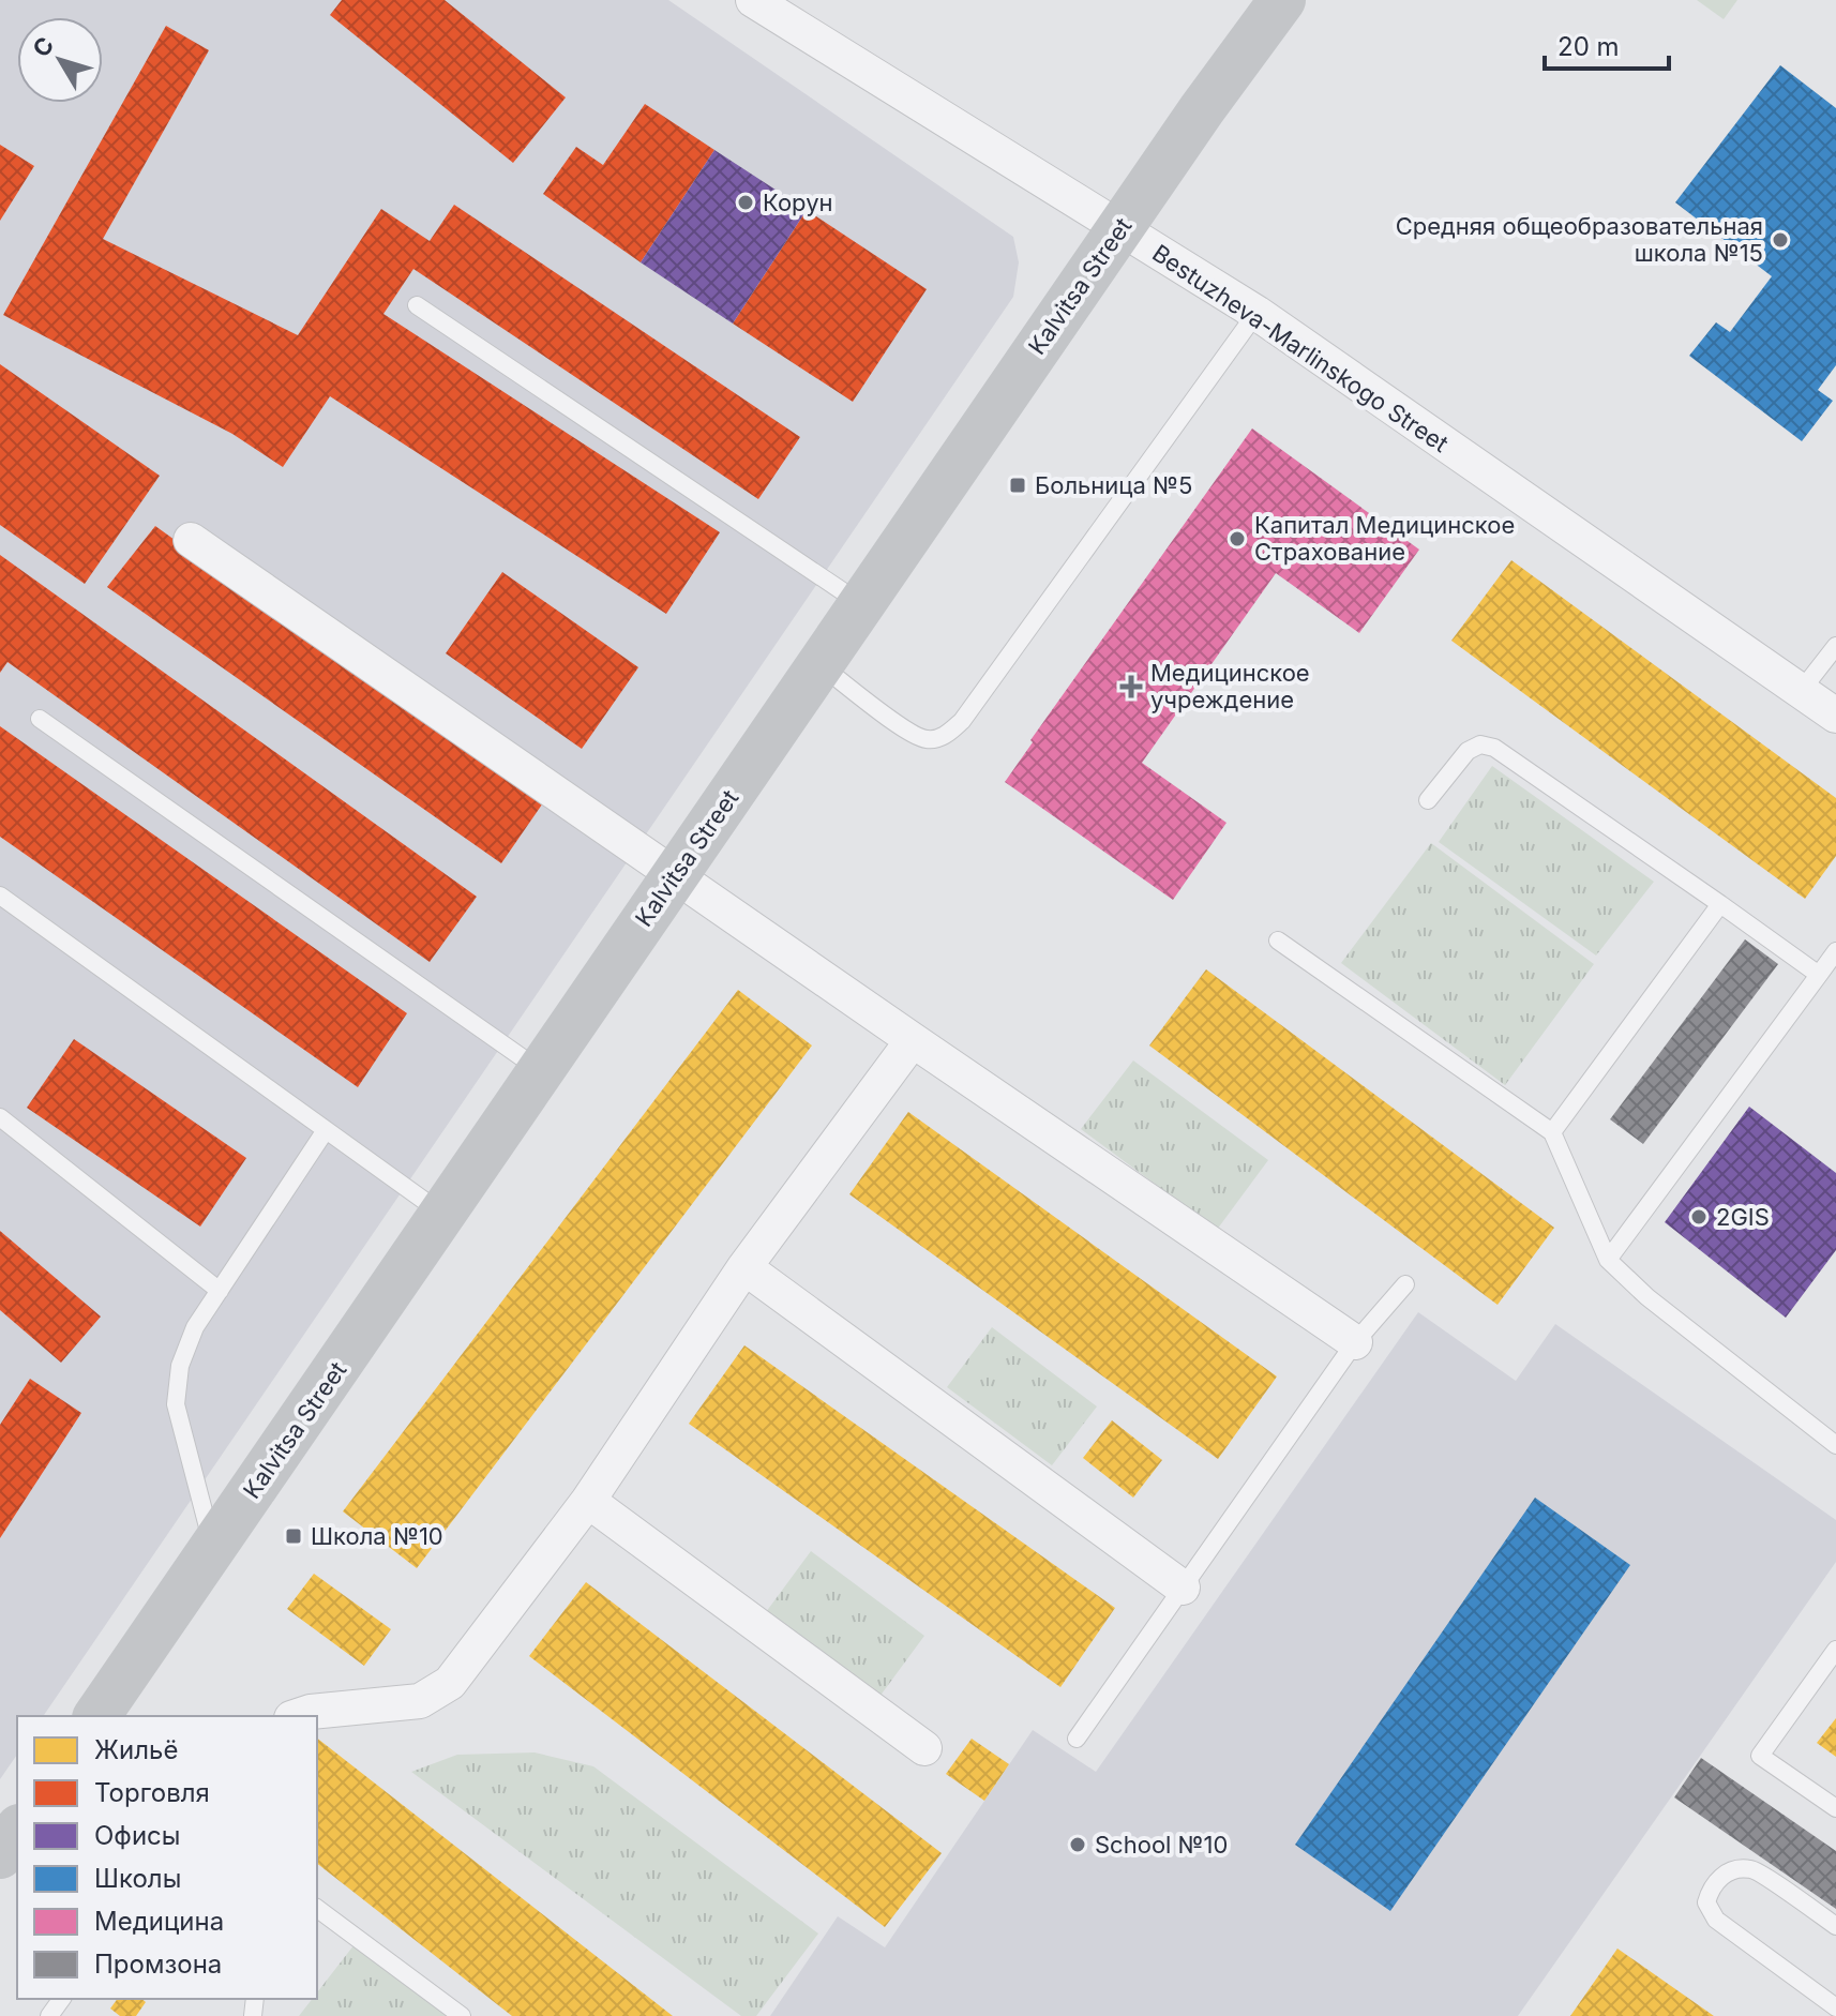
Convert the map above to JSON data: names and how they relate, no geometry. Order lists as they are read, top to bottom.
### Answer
{
  "streets": {
    "street": ["Kalvitsa Street", "Bestuzheva-Marlinskogo Street"]
  },
  "crossings": [
    ["Kalvitsa Street", "Bestuzheva-Marlinskogo Street"]
  ],
  "places": {
    "other": [
      "Корун",
      "Средняя общеобразовательная школа №15",
      "Капитал Медицинское Страхование",
      "2GIS",
      "School №10"
    ],
    "transit": ["Больница №5", "Школа №10"],
    "health": ["Медицинское учреждение"]
  },
  "legend": [
    "Жильё",
    "Торговля",
    "Офисы",
    "Школы",
    "Медицина",
    "Промзона"
  ],
  "scale_bar": "20 m",
  "north": "top left"
}
